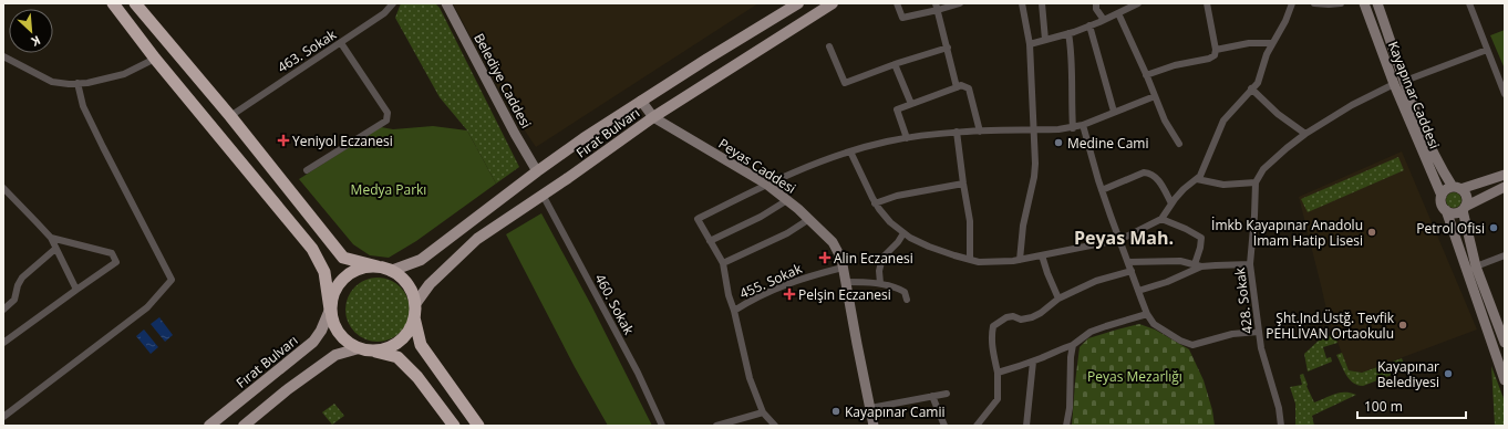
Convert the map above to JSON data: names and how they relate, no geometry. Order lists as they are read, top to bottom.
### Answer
{
  "streets": {
    "main road": [
      "Belediye Caddesi",
      "Kayapınar Caddesi",
      "Fırat Bulvarı",
      "Peyas Caddesi"
    ],
    "street": [
      "463. Sokak",
      "455. Sokak",
      "428. Sokak",
      "460. Sokak"
    ]
  },
  "crossings": [
    ["Belediye Caddesi", "Fırat Bulvarı"],
    ["Fırat Bulvarı", "Peyas Caddesi"],
    ["Fırat Bulvarı", "460. Sokak"],
    ["Peyas Caddesi", "455. Sokak"]
  ],
  "districts": ["Peyas Mah."],
  "parks": ["Medya Parkı", "Peyas Mezarlığı"],
  "places": {
    "health": ["Yeniyol Eczanesi", "Alin Eczanesi", "Pelşin Eczanesi"],
    "other": [
      "Medine Cami",
      "Petrol Ofisi",
      "İmkb Kayapınar Anadolu İmam Hatip Lisesi",
      "Şht.Jnd.Üstğ. Tevfik PEHLİVAN Ortaokulu",
      "Kayapınar Belediyesi",
      "Kayapınar Camii"
    ]
  },
  "scale_bar": "100 m",
  "north": "bottom right"
}
